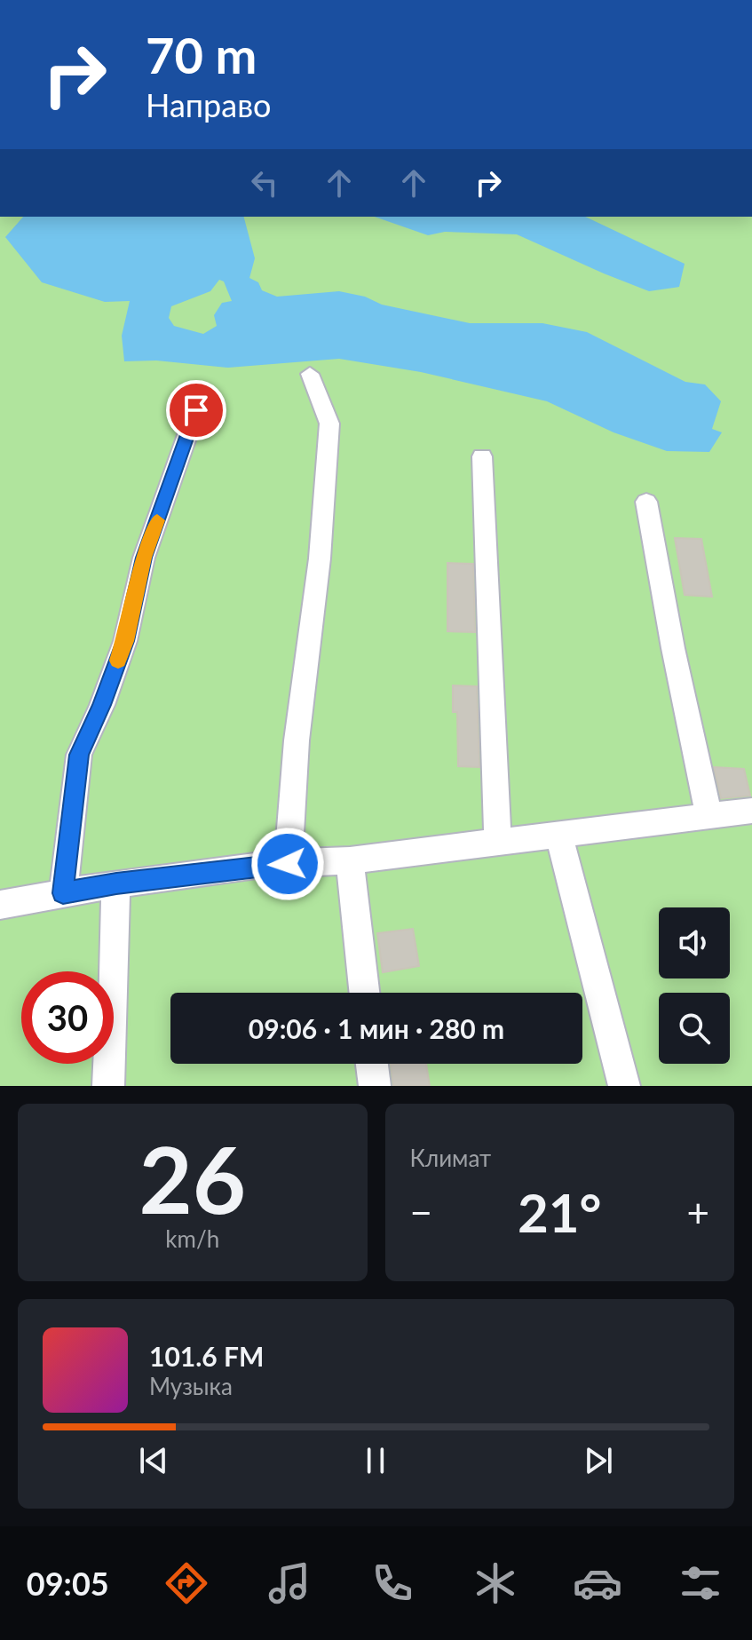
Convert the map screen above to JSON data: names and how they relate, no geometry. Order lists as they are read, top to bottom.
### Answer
{
  "page": {
    "turn": ["70 m", "Направо"],
    "limit": "30",
    "trip": "09:06 · 1 мин · 280 m",
    "tile": [
      ["26", "km/h"],
      "Климат"
    ],
    "heat": ["−", "21°", "+"],
    "song": ["101.6 FM", "Музыка"],
    "tabs": "09:05"
  }
}
